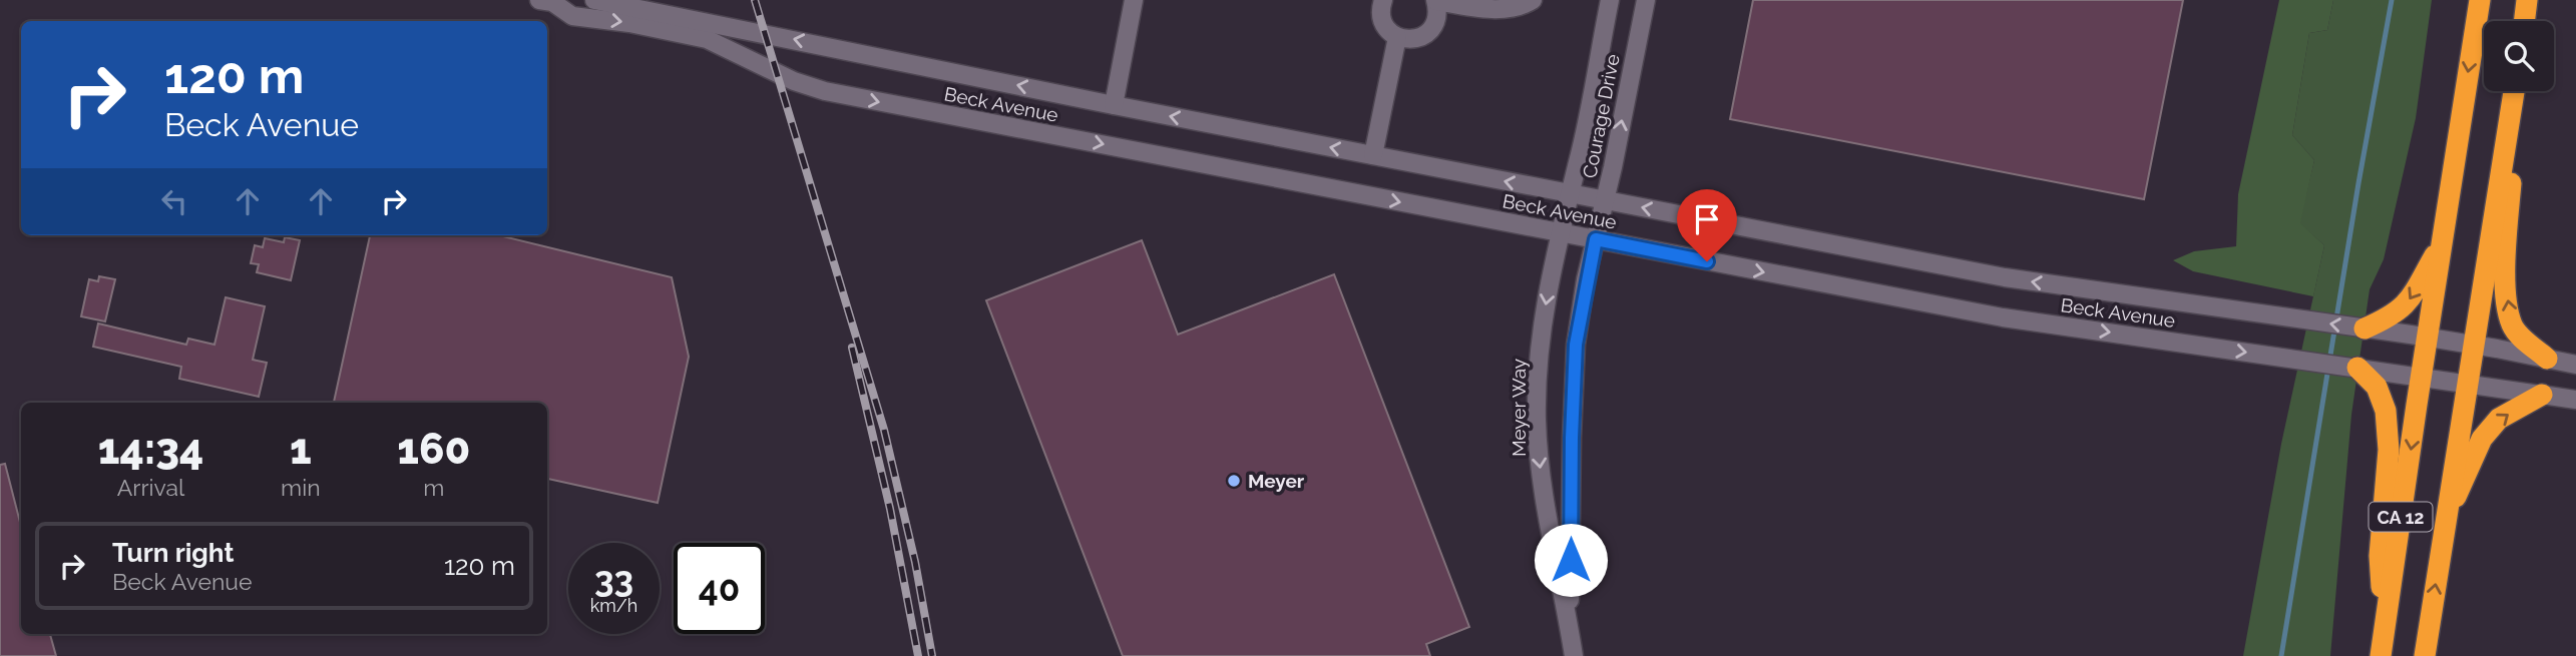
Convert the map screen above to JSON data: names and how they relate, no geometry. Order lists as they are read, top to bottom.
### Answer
{
  "streets": {
    "highway": ["CA 12"],
    "street": ["Beck Avenue", "Courage Drive", "Meyer Way"]
  },
  "crossings": [
    ["Beck Avenue", "Courage Drive"],
    ["Beck Avenue", "Meyer Way"],
    ["Beck Avenue", "CA 12"],
    ["Courage Drive", "Meyer Way"]
  ],
  "places": ["Meyer"],
  "page": {
    "turn": ["120 m", "Beck Avenue"],
    "eta": [
      "14:34",
      "Arrival",
      "1",
      "min",
      "160",
      "m"
    ],
    "list": [
      {
        "name": "Turn right",
        "note": "Beck Avenue",
        "value": "120 m"
      }
    ],
    "speed": "33 km/h",
    "limit": "40"
  }
}
